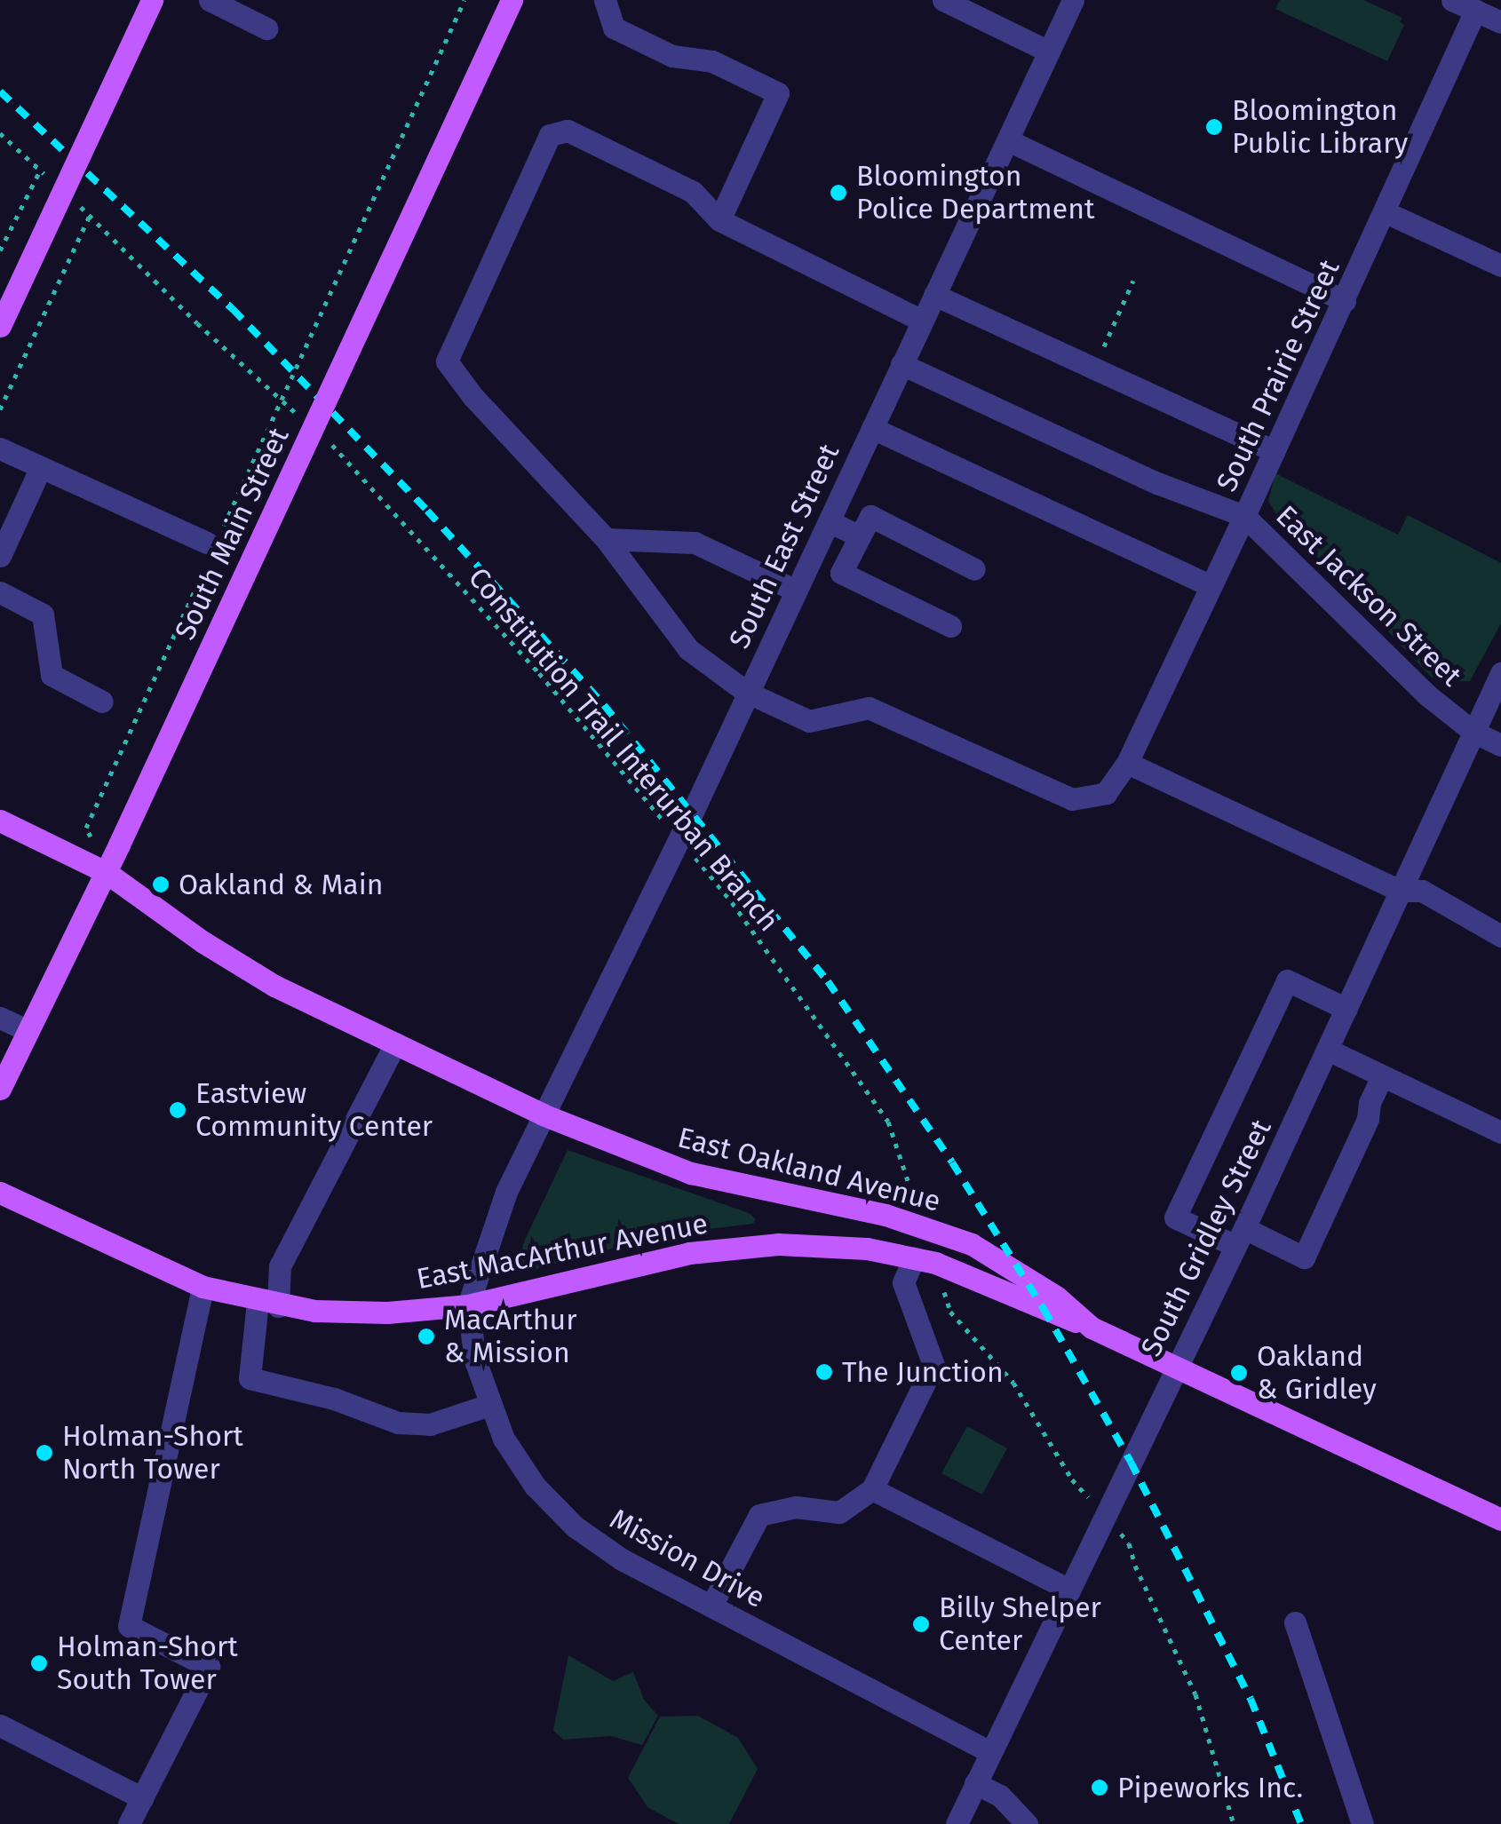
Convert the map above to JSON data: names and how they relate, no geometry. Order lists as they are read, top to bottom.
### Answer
{
  "streets": {
    "main road": ["South Main Street", "East Oakland Avenue", "East MacArthur Avenue"],
    "street": [
      "South Prairie Street",
      "South East Street",
      "East Jackson Street",
      "South Gridley Street",
      "Mission Drive"
    ],
    "path": ["Constitution Trail Interurban Branch"]
  },
  "crossings": [
    ["South Prairie Street", "South East Street"],
    ["South Prairie Street", "East Jackson Street"],
    ["South Main Street", "East Oakland Avenue"],
    ["South East Street", "East Jackson Street"],
    ["South East Street", "Constitution Trail Interurban Branch"],
    ["South East Street", "East Oakland Avenue"],
    ["South East Street", "Mission Drive"],
    ["East Jackson Street", "South Gridley Street"],
    ["Constitution Trail Interurban Branch", "East Oakland Avenue"],
    ["East Oakland Avenue", "South Gridley Street"],
    ["East Oakland Avenue", "East MacArthur Avenue"],
    ["East Oakland Avenue", "Mission Drive"],
    ["South Gridley Street", "Mission Drive"],
    ["East MacArthur Avenue", "Mission Drive"]
  ],
  "places": [
    "Bloomington Public Library",
    "Bloomington Police Department",
    "Oakland & Main",
    "Eastview Community Center",
    "MacArthur & Mission",
    "The Junction",
    "Oakland & Gridley",
    "Holman-Short North Tower",
    "Billy Shelper Center",
    "Holman-Short South Tower",
    "Pipeworks Inc."
  ]
}
